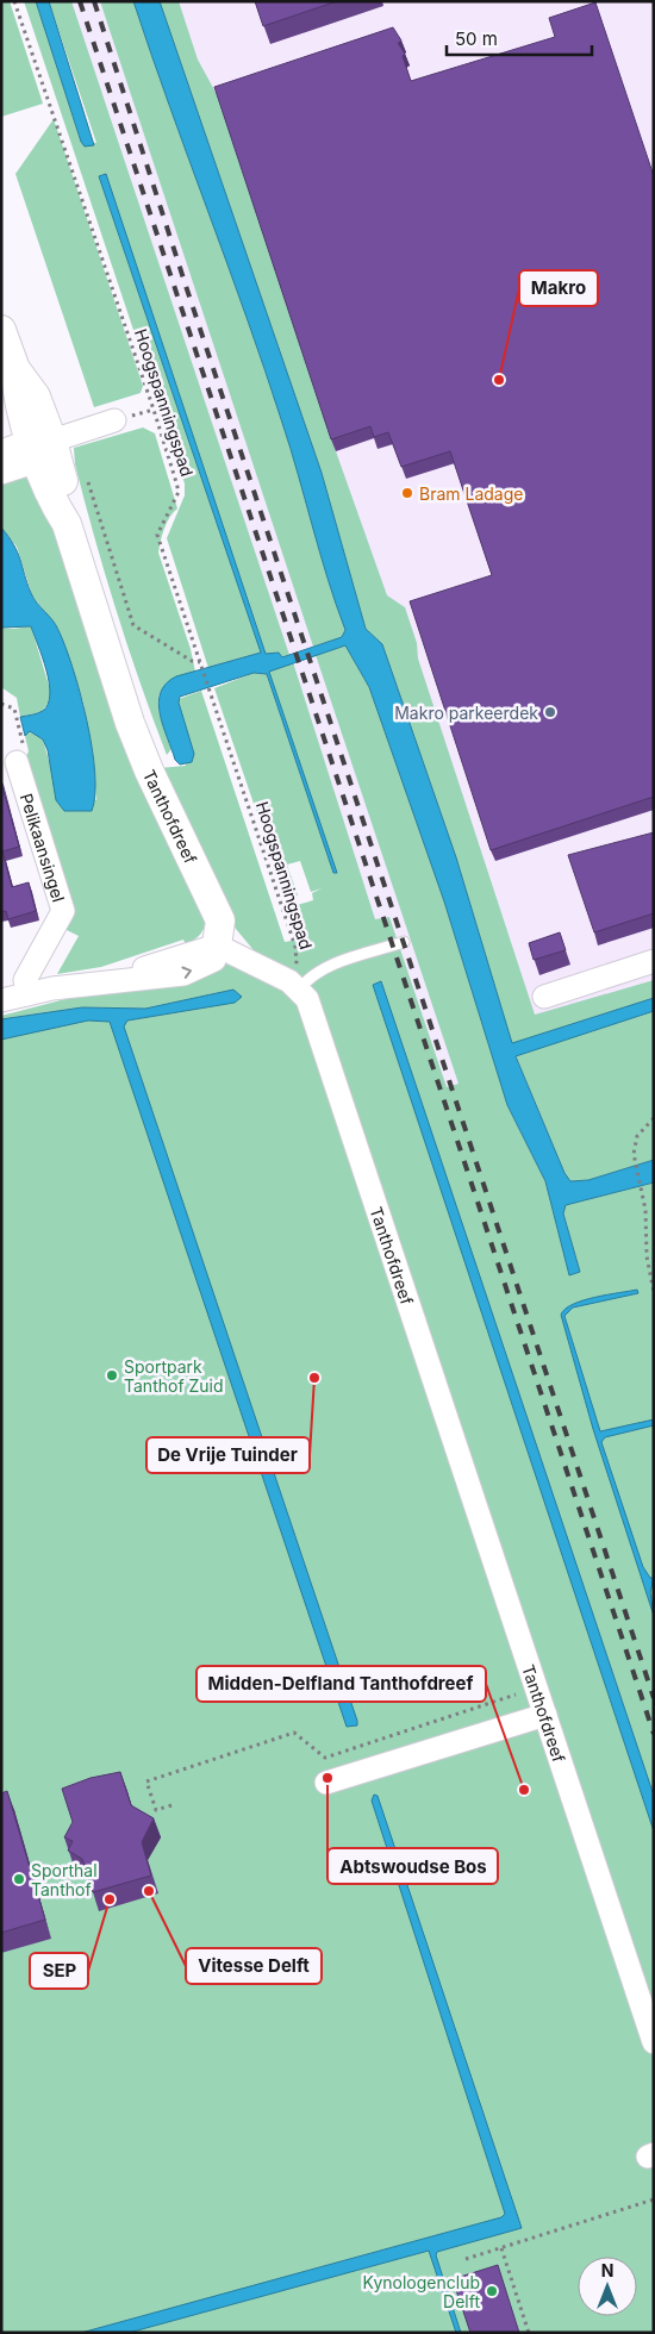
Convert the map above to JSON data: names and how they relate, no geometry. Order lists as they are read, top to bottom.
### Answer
{
  "streets": {
    "street": ["Tanthofdreef", "Pelikaansingel"],
    "path": ["Hoogspanningspad"]
  },
  "crossings": [
    ["Hoogspanningspad", "Tanthofdreef"]
  ],
  "places": [
    "Makro",
    "Bram Ladage",
    "Makro parkeerdek",
    "Sportpark Tanthof Zuid",
    "De Vrije Tuinder",
    "Abtswoudse Bos",
    "Midden-Delfland Tanthofdreef",
    "Sporthal Tanthof",
    "Vitesse Delft",
    "SEP",
    "Kynologenclub Delft"
  ],
  "scale_bar": "50 m",
  "north": "top"
}
